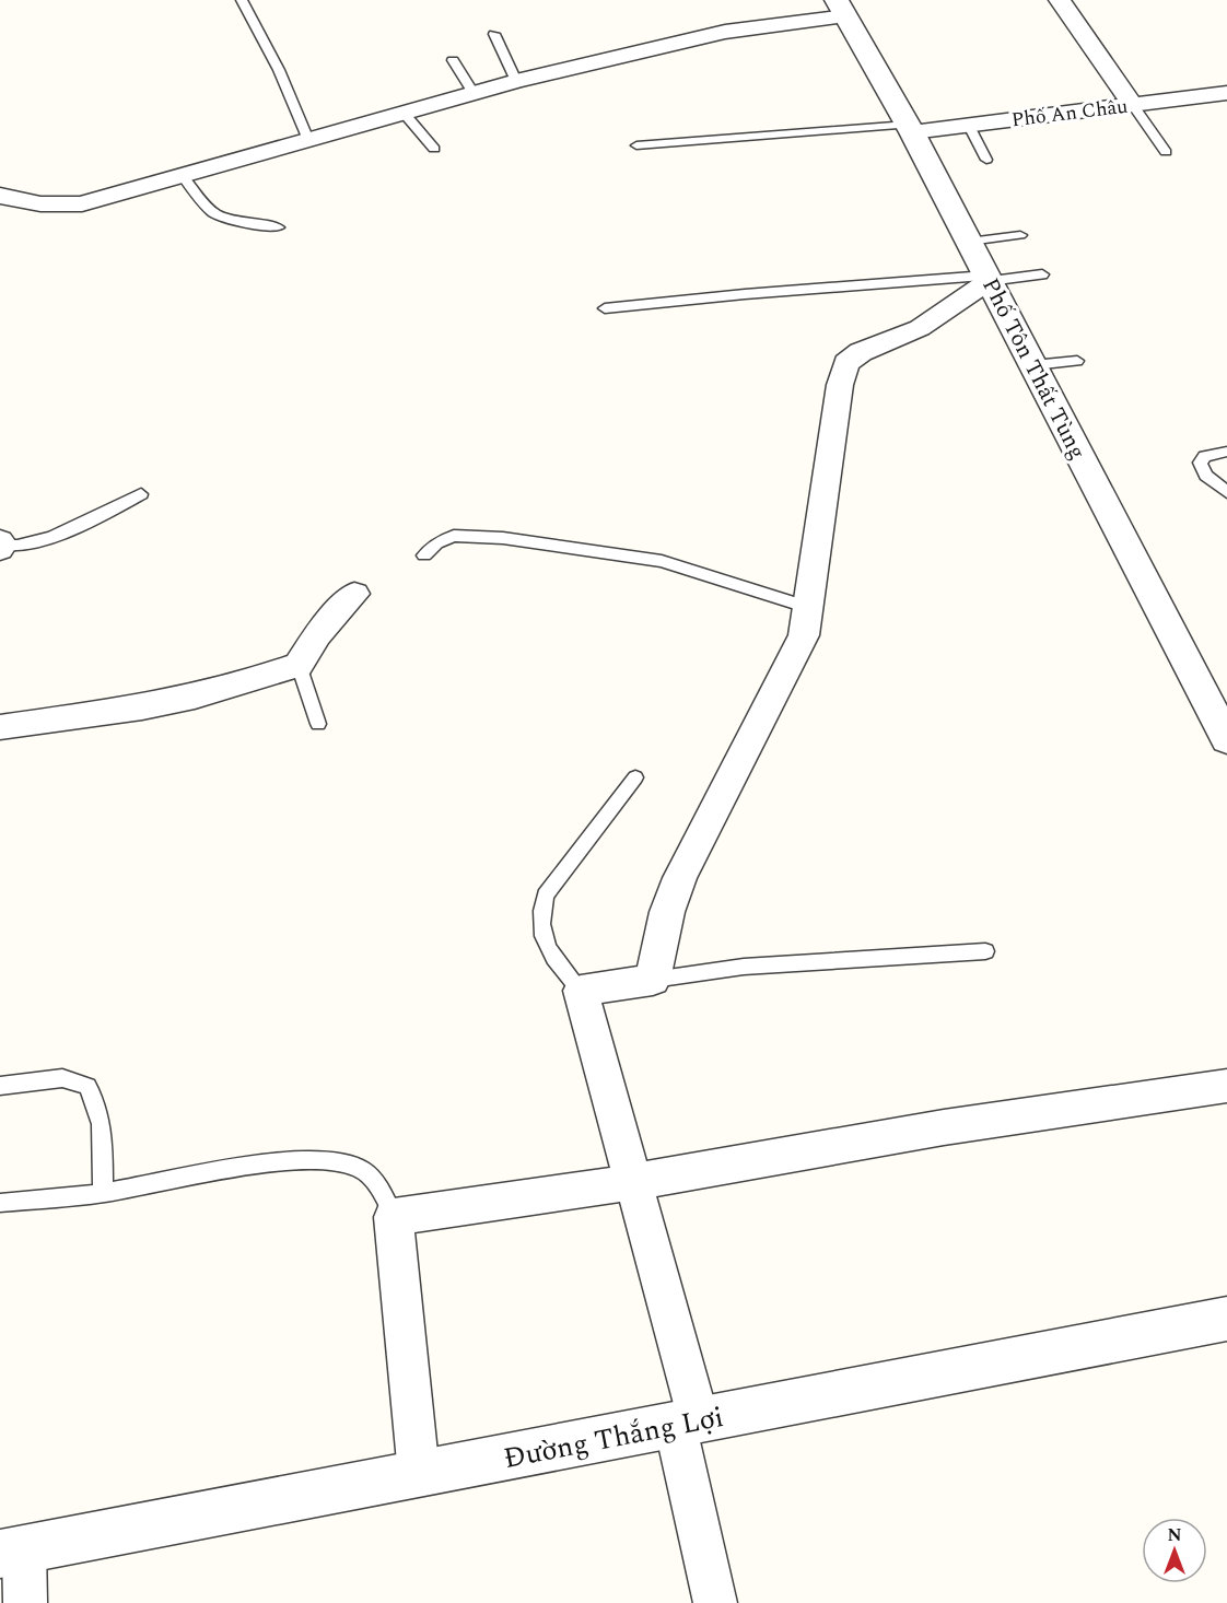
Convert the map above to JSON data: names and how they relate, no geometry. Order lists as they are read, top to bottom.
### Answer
{
  "streets": {
    "street": ["Phố An Châu", "Phố Tôn Thất Tùng", "Đường Thắng Lợi"]
  },
  "crossings": [
    ["Phố An Châu", "Phố Tôn Thất Tùng"]
  ],
  "north": "top"
}
